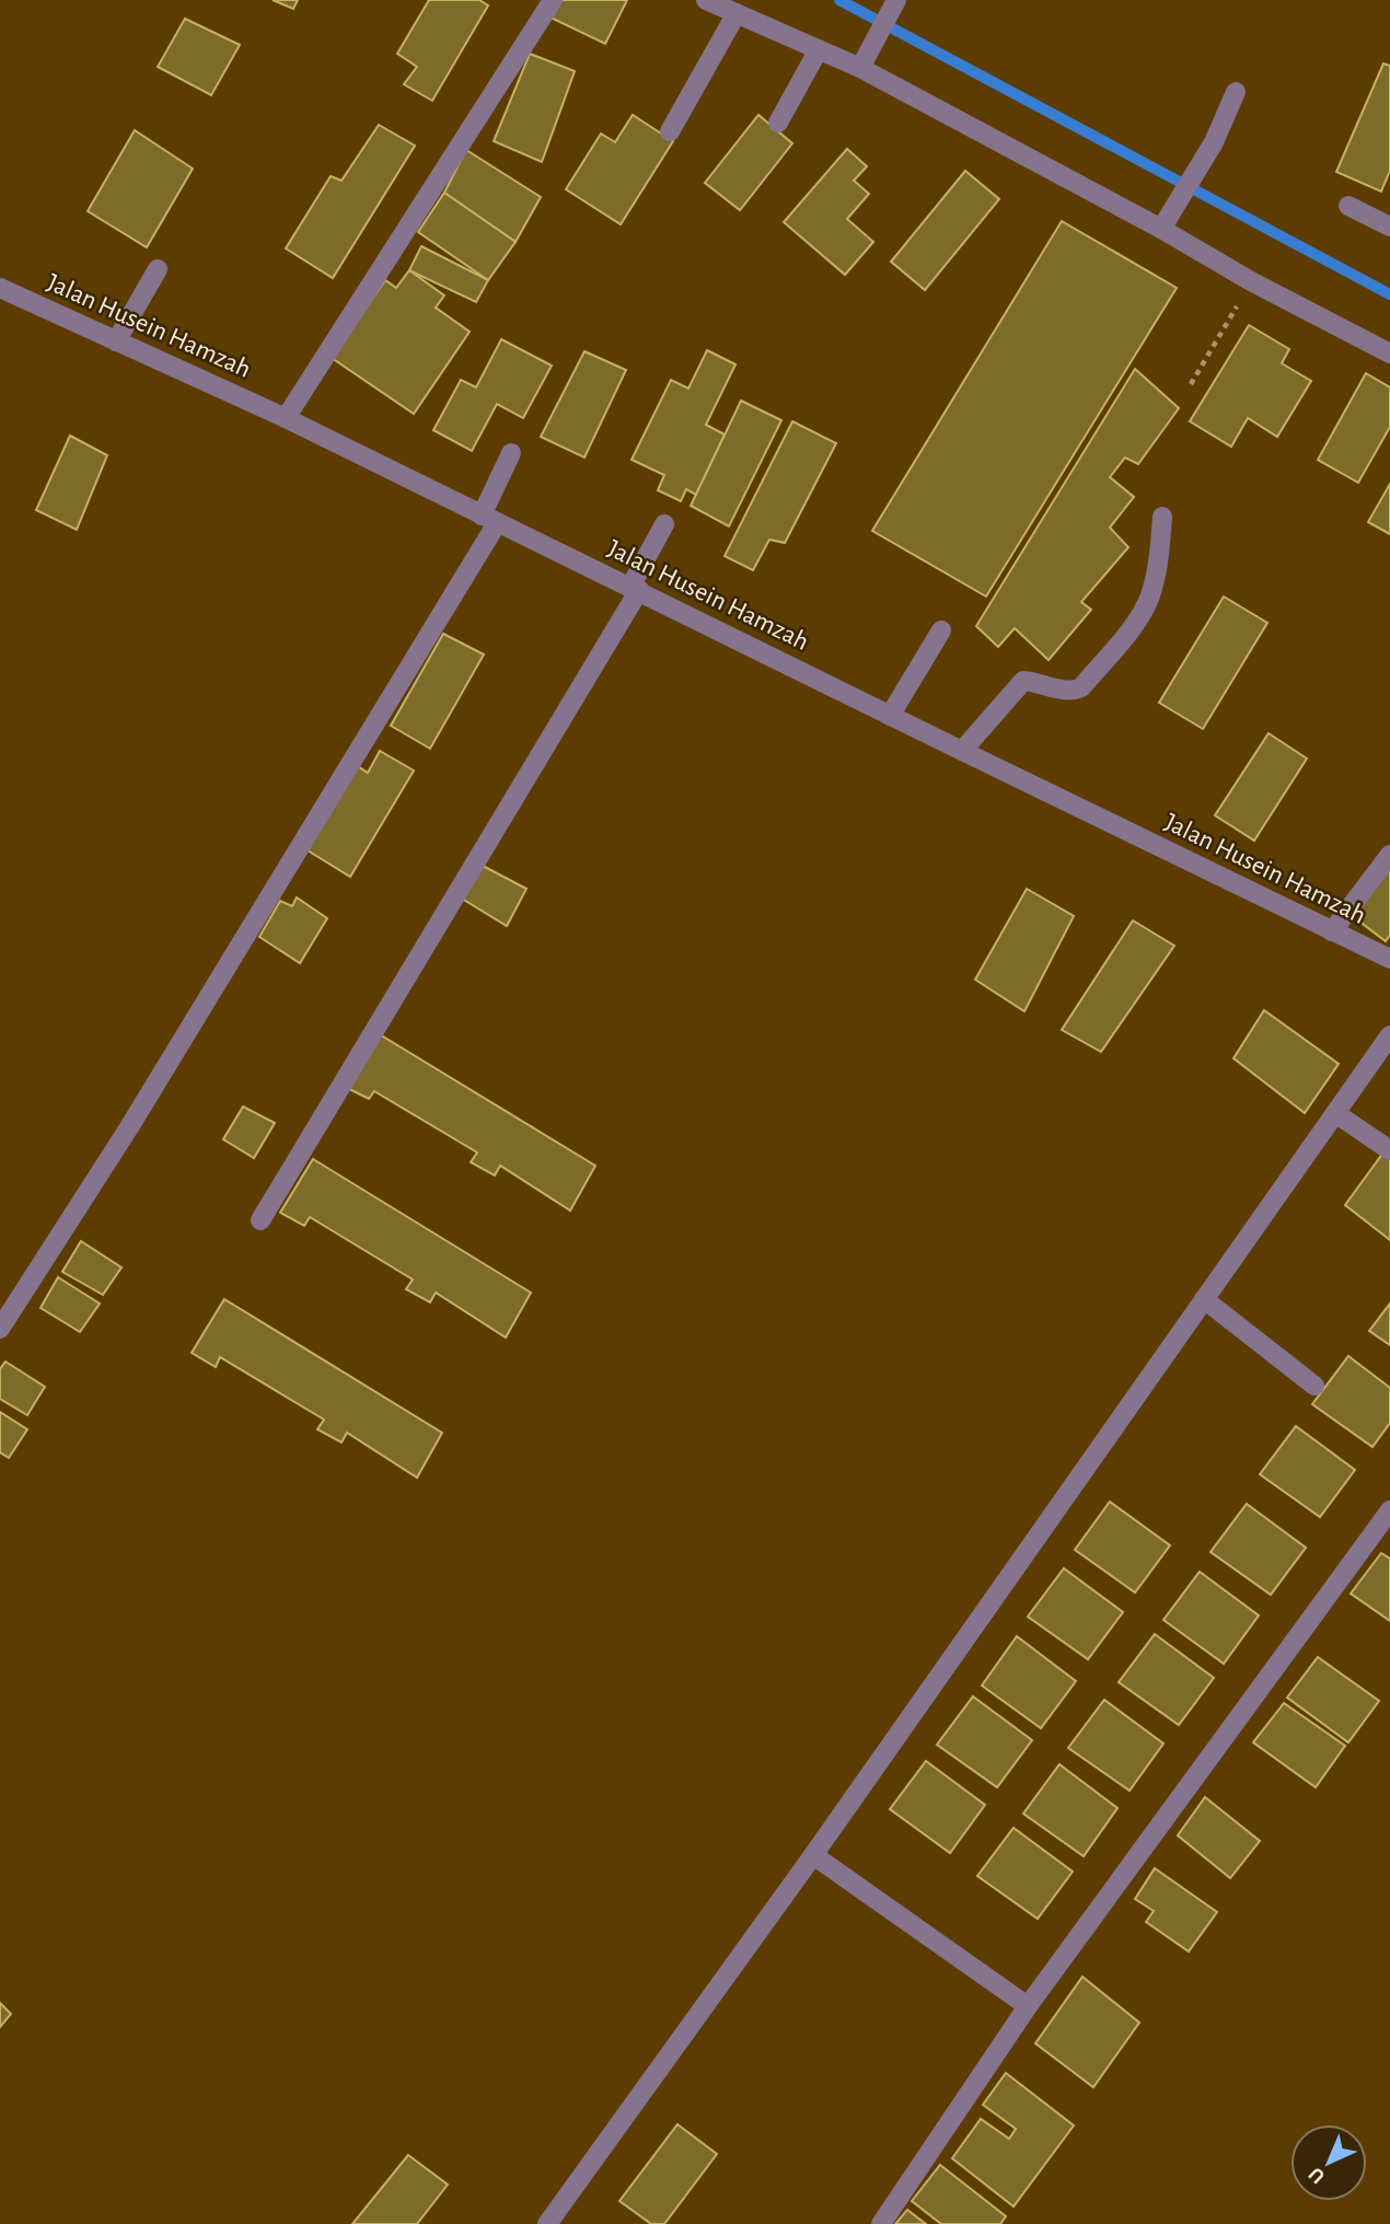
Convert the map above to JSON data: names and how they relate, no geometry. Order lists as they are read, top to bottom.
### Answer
{
  "streets": {
    "street": ["Jalan Husein Hamzah"]
  },
  "north": "bottom left"
}
